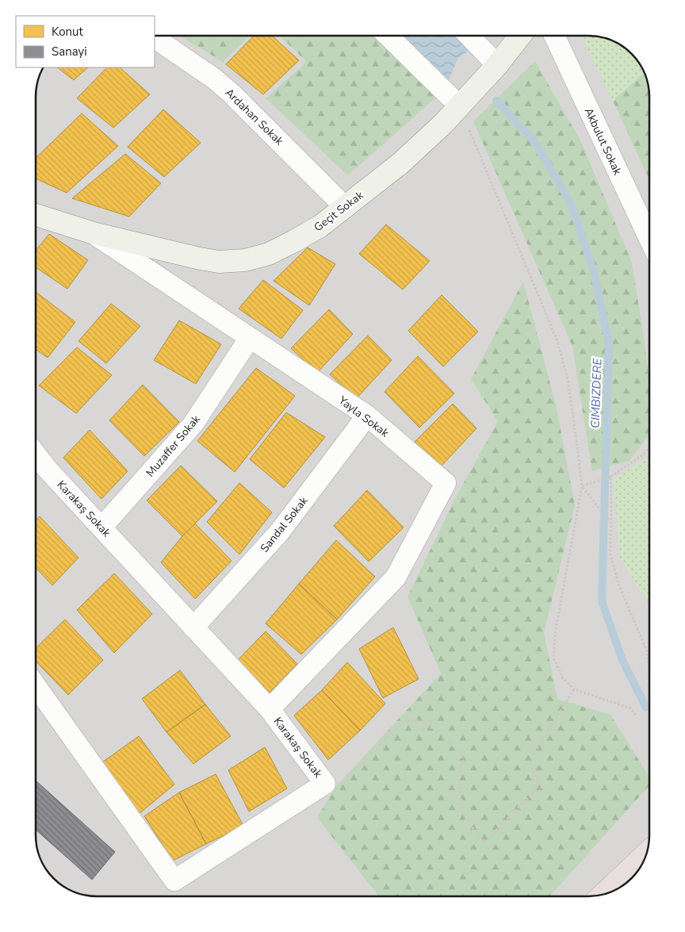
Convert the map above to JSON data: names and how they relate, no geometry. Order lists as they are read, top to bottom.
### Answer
{
  "streets": {
    "street": [
      "Ardahan Sokak",
      "Akbulut Sokak",
      "Geçit Sokak",
      "Yayla Sokak",
      "Muzaffer Sokak",
      "Karakaş Sokak",
      "Sandal Sokak"
    ]
  },
  "crossings": [
    ["Ardahan Sokak", "Geçit Sokak"],
    ["Geçit Sokak", "Yayla Sokak"],
    ["Yayla Sokak", "Muzaffer Sokak"],
    ["Yayla Sokak", "Karakaş Sokak"],
    ["Yayla Sokak", "Sandal Sokak"],
    ["Muzaffer Sokak", "Karakaş Sokak"],
    ["Karakaş Sokak", "Sandal Sokak"]
  ],
  "water": ["CIMBIZDERE"],
  "legend": ["Konut", "Sanayi"]
}
